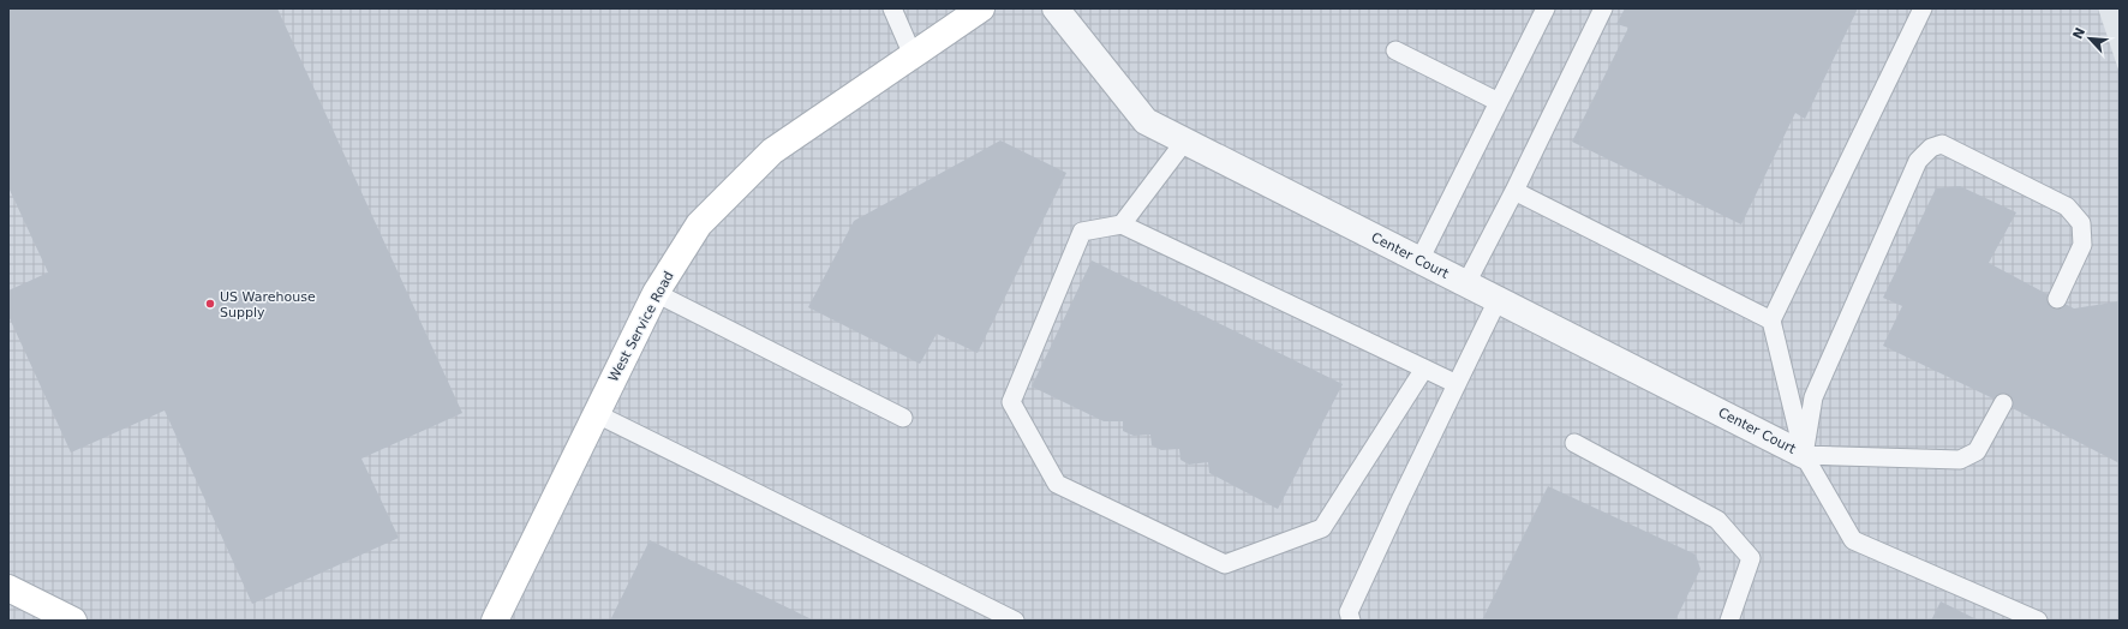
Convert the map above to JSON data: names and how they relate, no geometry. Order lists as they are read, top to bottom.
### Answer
{
  "streets": {
    "street": ["Center Court", "West Service Road"]
  },
  "places": ["US Warehouse Supply"],
  "north": "top left"
}
